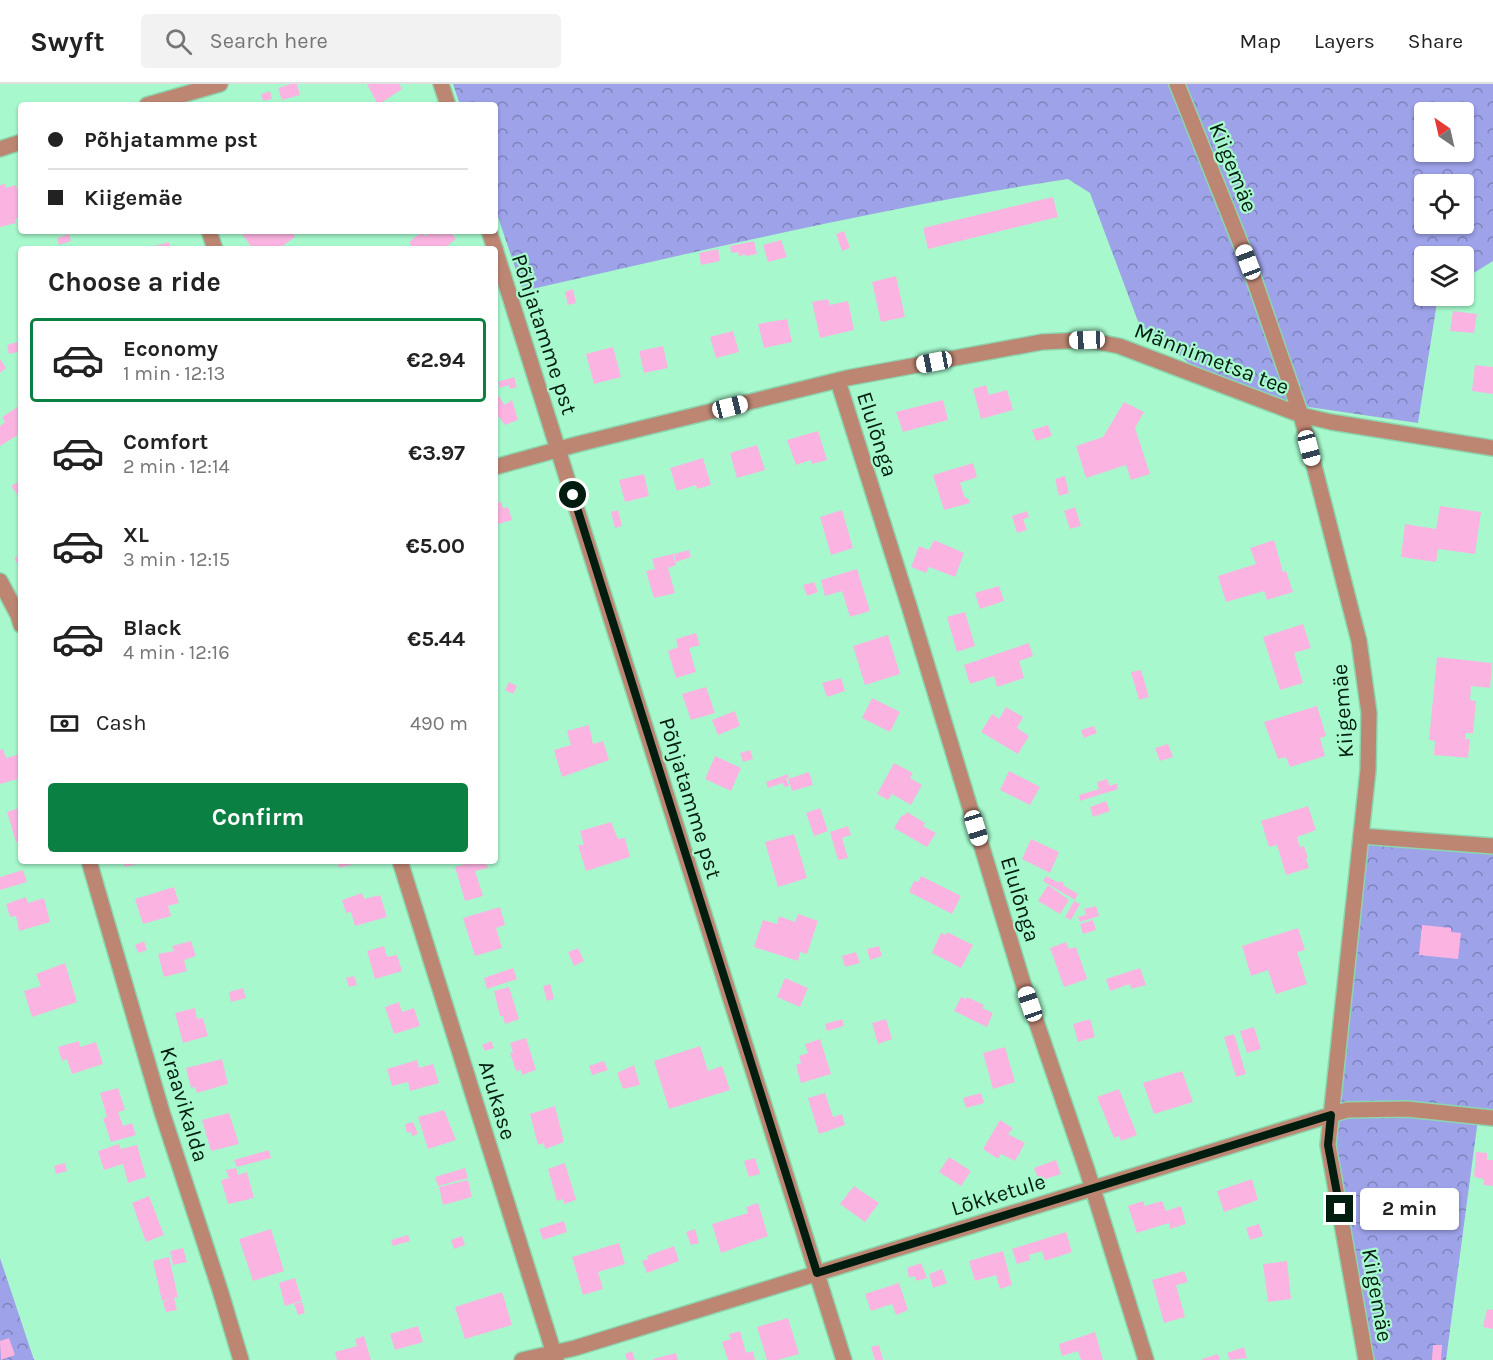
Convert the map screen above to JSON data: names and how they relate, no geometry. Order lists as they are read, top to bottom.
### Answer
{
  "streets": {
    "street": [
      "Kiigemäe",
      "Põhjatamme pst",
      "Männimetsa tee",
      "Elulõnga",
      "Arukase",
      "Kraavikalda",
      "Lõkketule"
    ]
  },
  "crossings": [
    ["Kiigemäe", "Männimetsa tee"],
    ["Kiigemäe", "Lõkketule"],
    ["Põhjatamme pst", "Männimetsa tee"],
    ["Põhjatamme pst", "Lõkketule"],
    ["Männimetsa tee", "Elulõnga"],
    ["Elulõnga", "Lõkketule"],
    ["Arukase", "Lõkketule"]
  ],
  "north": "top left",
  "page": {
    "header": "Swyft",
    "search": "Search here",
    "nav": ["Map", "Layers", "Share"],
    "banner": ["Põhjatamme pst", "Kiigemäe"],
    "heading": "Choose a ride",
    "list": [
      {
        "name": "Economy",
        "note": "1 min · 12:13",
        "value": "€2.94"
      },
      {
        "name": "Comfort",
        "note": "2 min · 12:14",
        "value": "€3.97"
      },
      {
        "name": "XL",
        "note": "3 min · 12:15",
        "value": "€5.00"
      },
      {
        "name": "Black",
        "note": "4 min · 12:16",
        "value": "€5.44"
      }
    ],
    "pay": ["Cash", "490 m"],
    "buttons": "Confirm",
    "bubble": "2 min"
  }
}
